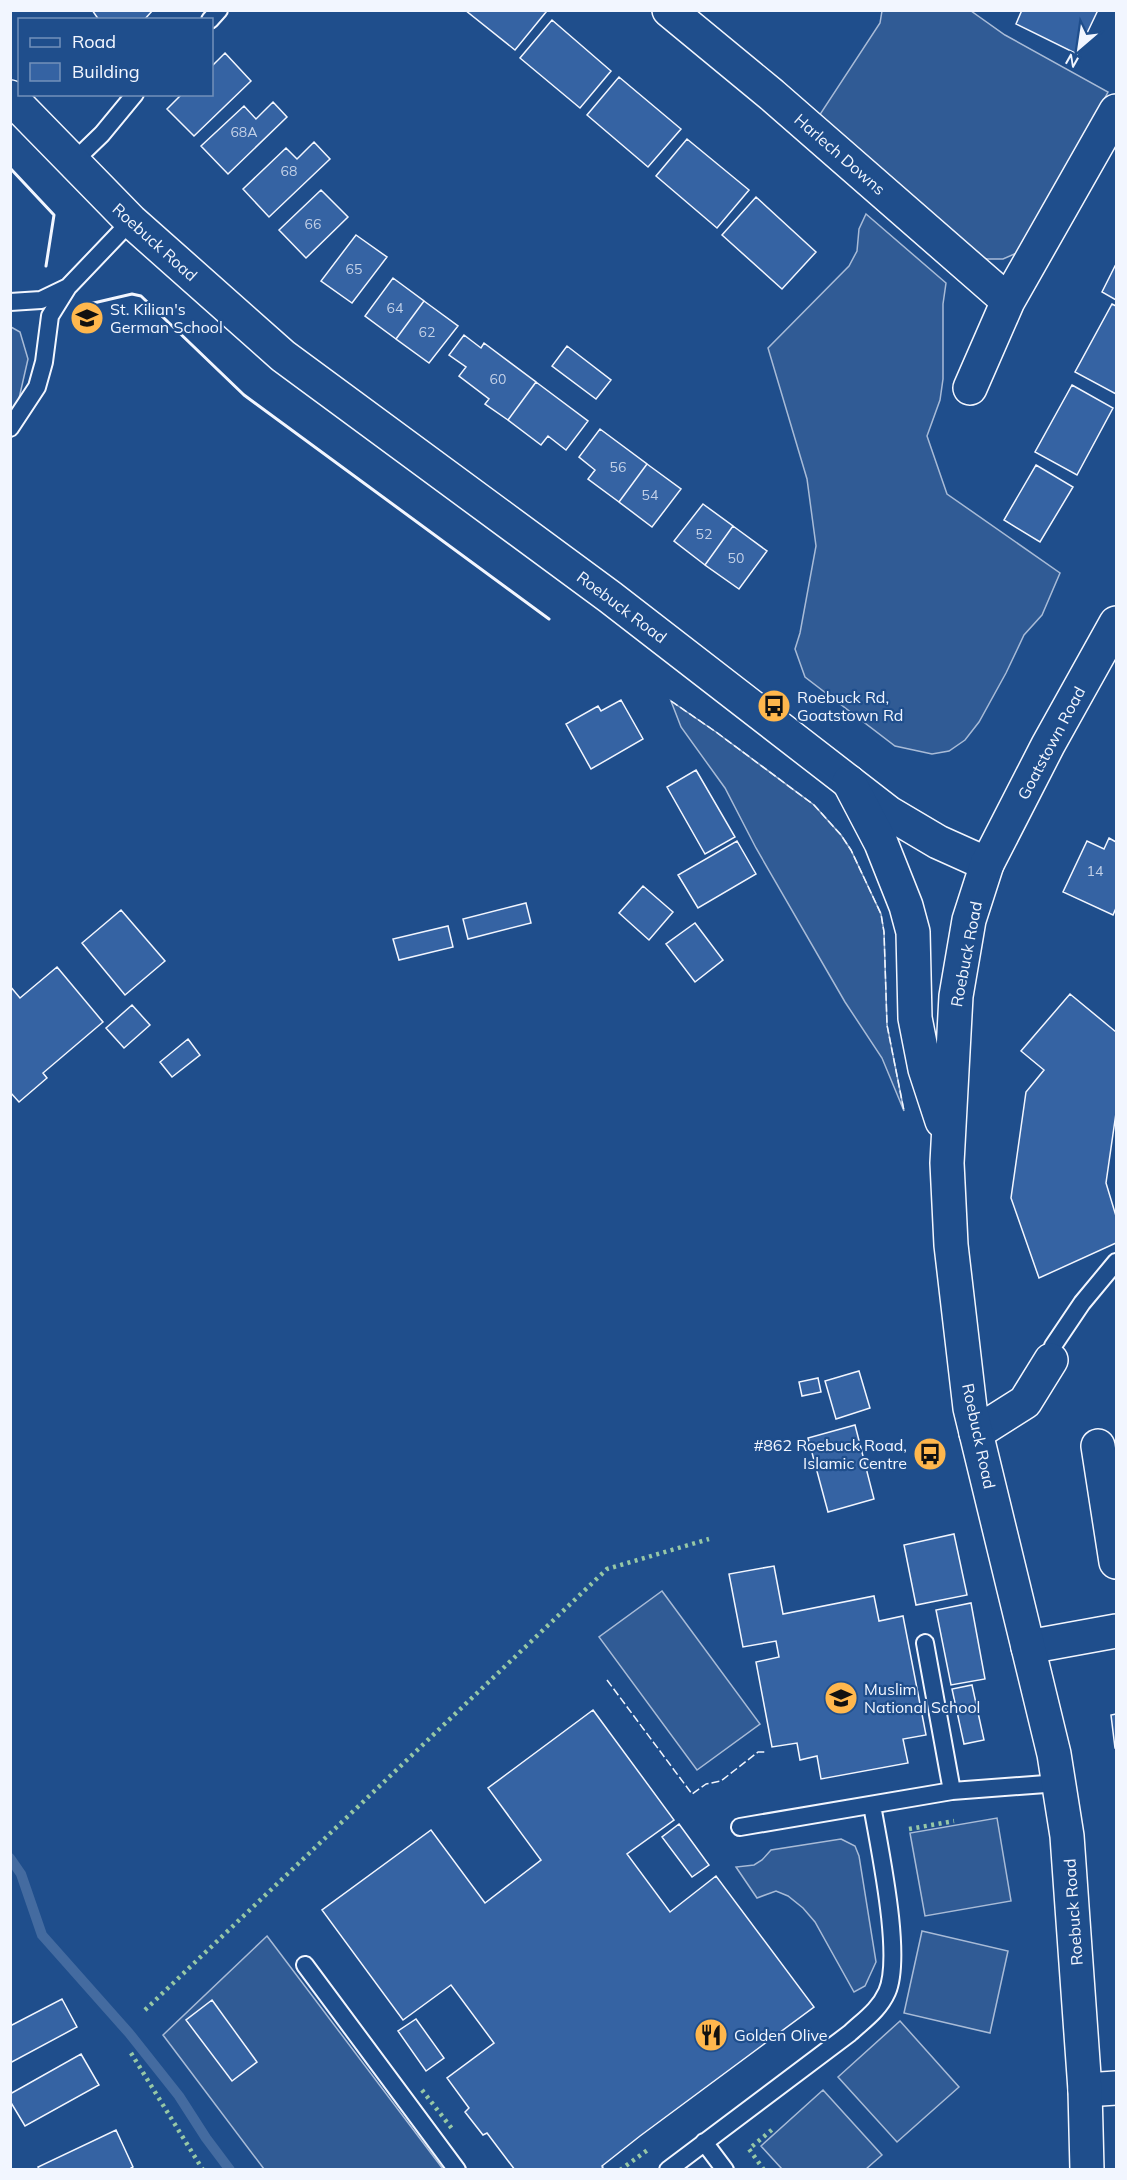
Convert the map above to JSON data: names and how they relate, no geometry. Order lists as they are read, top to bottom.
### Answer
{
  "streets": {
    "street": ["Harlech Downs", "Roebuck Road", "Goatstown Road"]
  },
  "crossings": [
    ["Roebuck Road", "Goatstown Road"]
  ],
  "places": {
    "school or university": ["St. Kilian's German School", "Muslim National School"],
    "bus stop": ["Roebuck Rd, Goatstown Rd", "#862 Roebuck Road, Islamic Centre"],
    "restaurant": ["Golden Olive"]
  },
  "house_numbers": [
    "68A",
    "68",
    "66",
    "65",
    "64",
    "62",
    "60",
    "56",
    "54",
    "52",
    "50",
    "14"
  ],
  "legend": ["Road", "Building"],
  "north": "bottom left"
}
